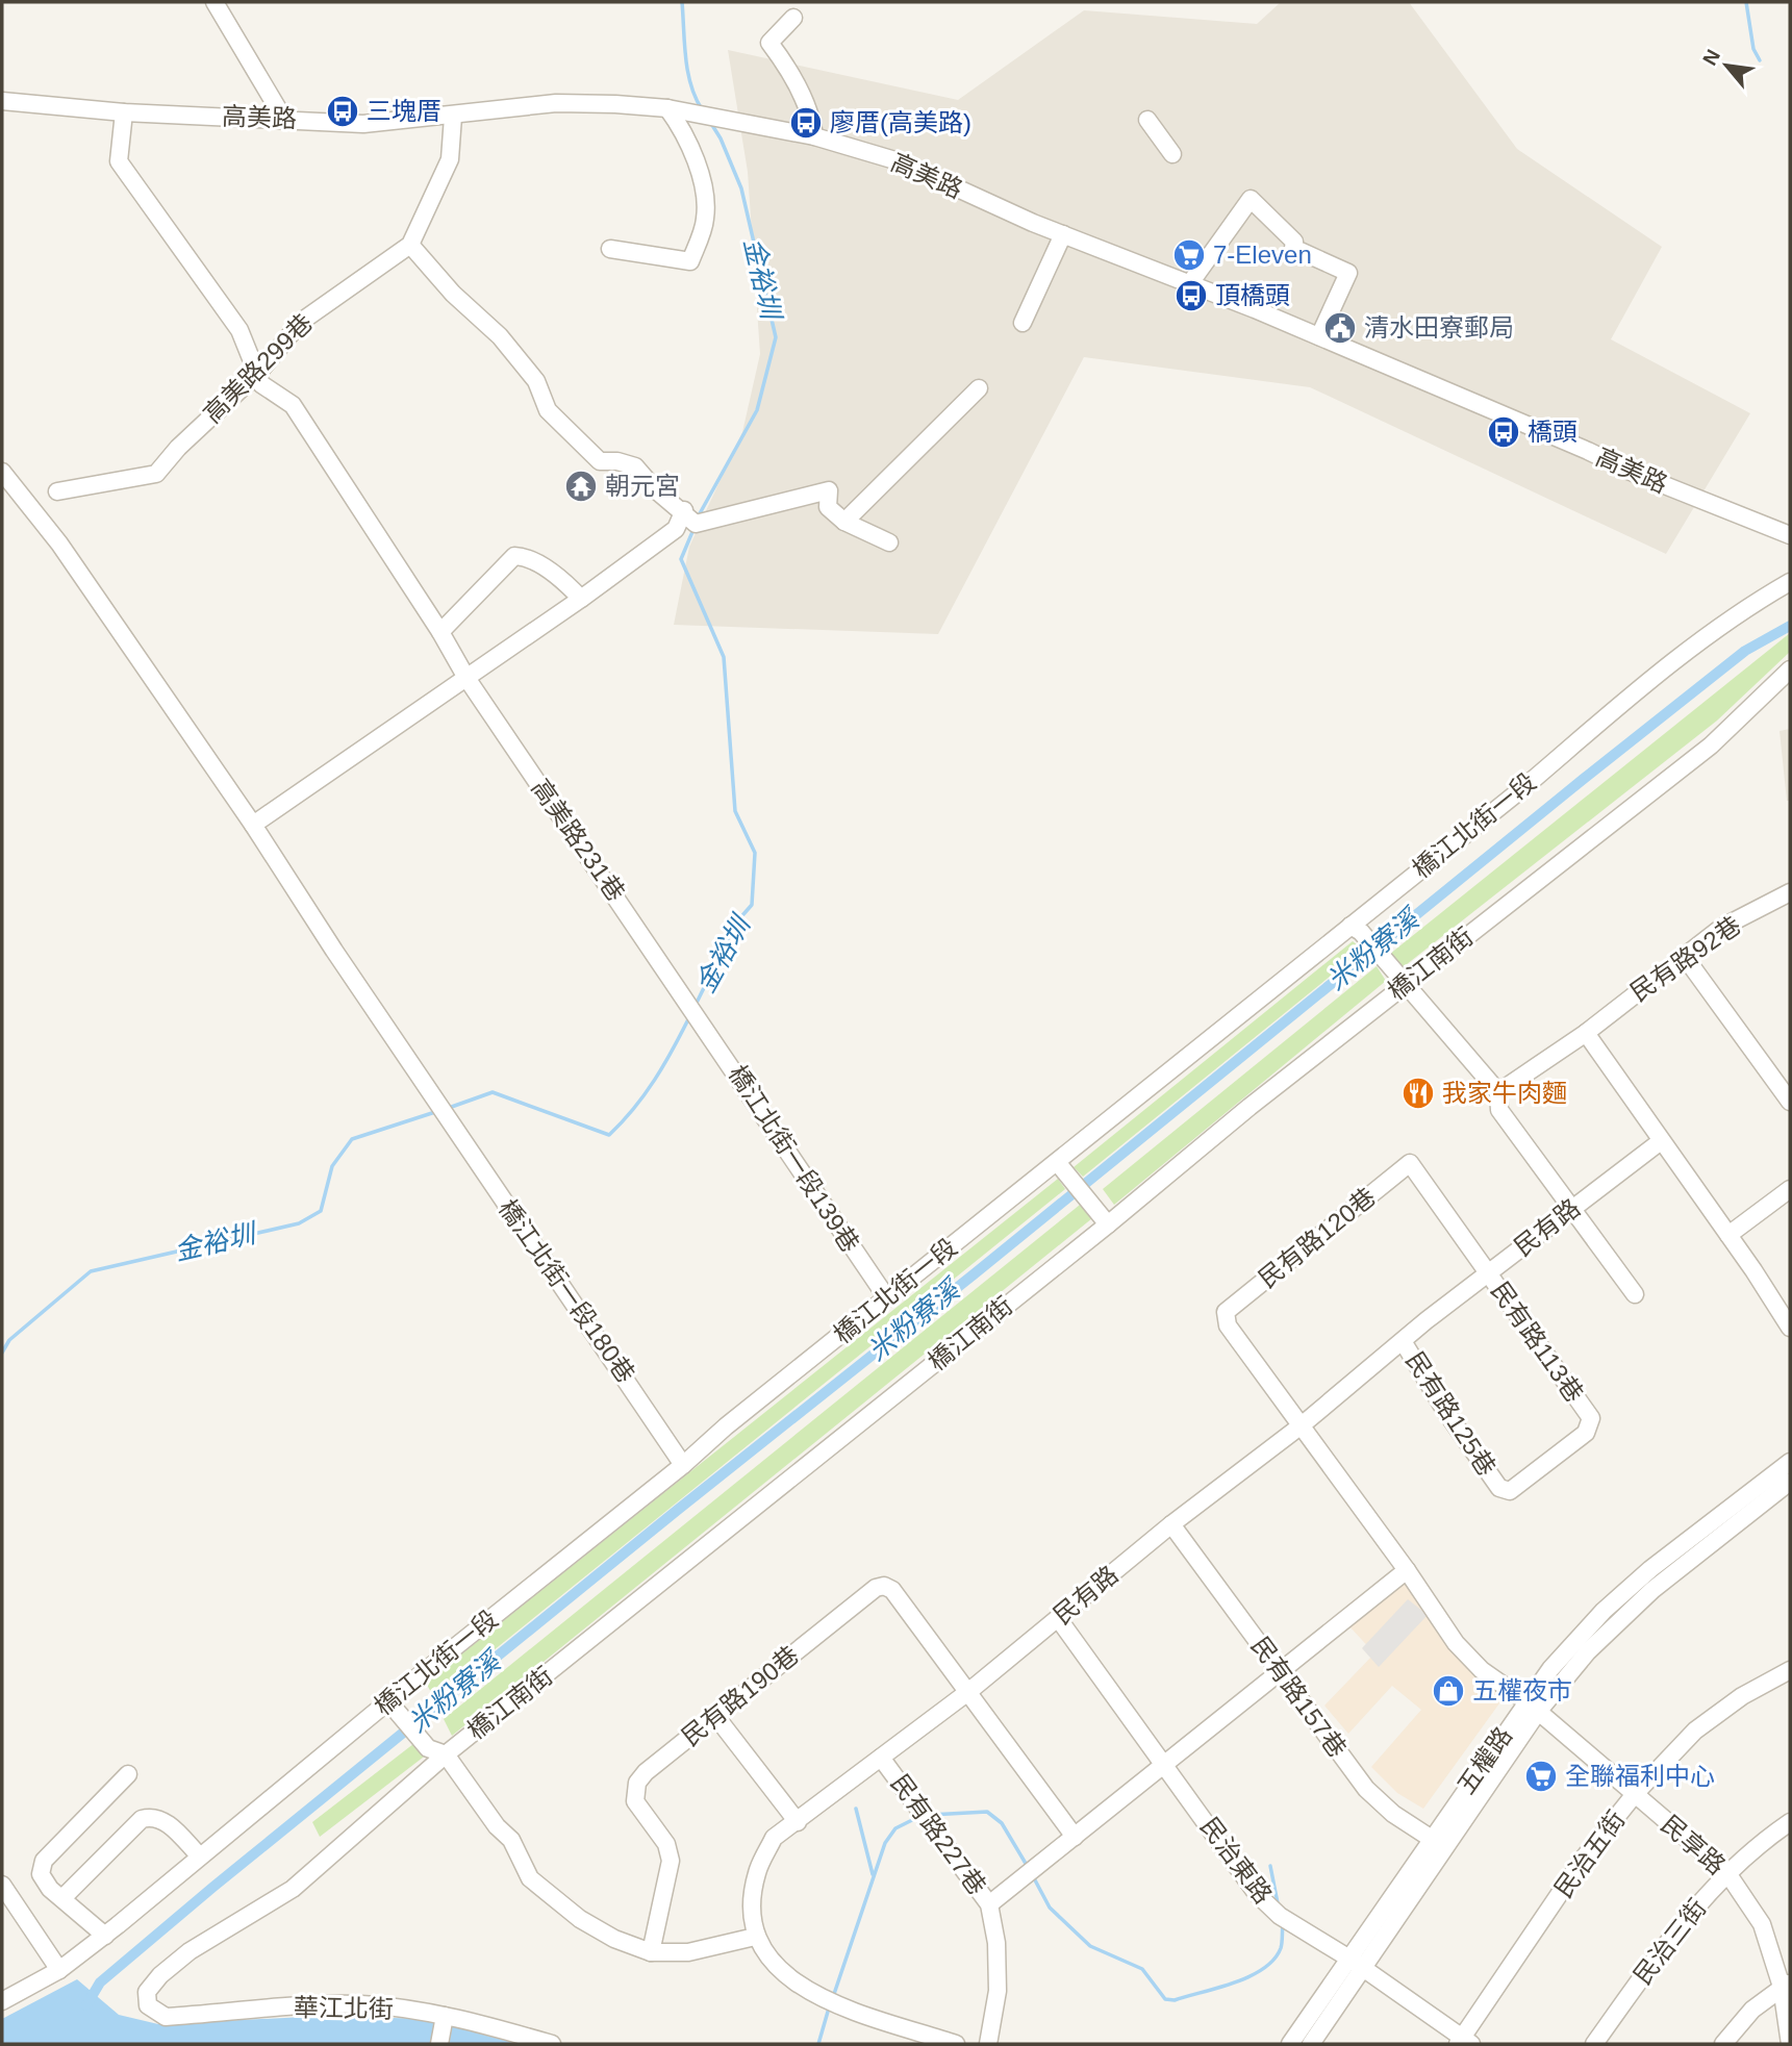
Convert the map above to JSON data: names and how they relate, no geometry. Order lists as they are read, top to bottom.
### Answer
{
  "streets": {
    "street": [
      "高美路",
      "高美路299巷",
      "橋江北街一段",
      "高美路231巷",
      "民有路92巷",
      "橋江南街",
      "橋江北街一段139巷",
      "民有路",
      "民有路120巷",
      "橋江北街一段180巷",
      "民有路113巷",
      "民有路125巷",
      "民有路190巷",
      "民有路157巷",
      "五權路",
      "民有路227巷",
      "民享路",
      "民治五街",
      "民治東路",
      "民治三街",
      "華江北街"
    ]
  },
  "crossings": [
    ["高美路", "高美路299巷"],
    ["高美路", "高美路231巷"],
    ["高美路299巷", "高美路231巷"],
    ["橋江北街一段", "橋江北街一段139巷"],
    ["橋江北街一段", "橋江北街一段180巷"],
    ["高美路231巷", "橋江北街一段139巷"],
    ["橋江南街", "華江北街"],
    ["民有路", "民有路120巷"],
    ["民有路", "民有路113巷"],
    ["民有路", "民有路125巷"],
    ["民有路", "民有路190巷"],
    ["民有路", "民有路157巷"],
    ["民有路", "民有路227巷"],
    ["民有路", "民享路"],
    ["民有路", "民治東路"],
    ["民有路120巷", "民有路113巷"],
    ["民有路120巷", "民享路"],
    ["民有路113巷", "民有路125巷"],
    ["民有路157巷", "五權路"],
    ["五權路", "民享路"],
    ["五權路", "民治東路"],
    ["民享路", "民治五街"],
    ["民享路", "民治三街"],
    ["民治五街", "民治東路"]
  ],
  "water": ["金裕圳", "米粉寮溪"],
  "places": {
    "bus stop": [
      "三塊厝",
      "廖厝(高美路)",
      "頂橋頭",
      "橋頭"
    ],
    "supermarket": ["7-Eleven", "全聯福利中心"],
    "public building": ["清水田寮郵局"],
    "temple": ["朝元宮"],
    "restaurant": ["我家牛肉麵"],
    "shop": ["五權夜市"]
  },
  "north": "top left"
}
